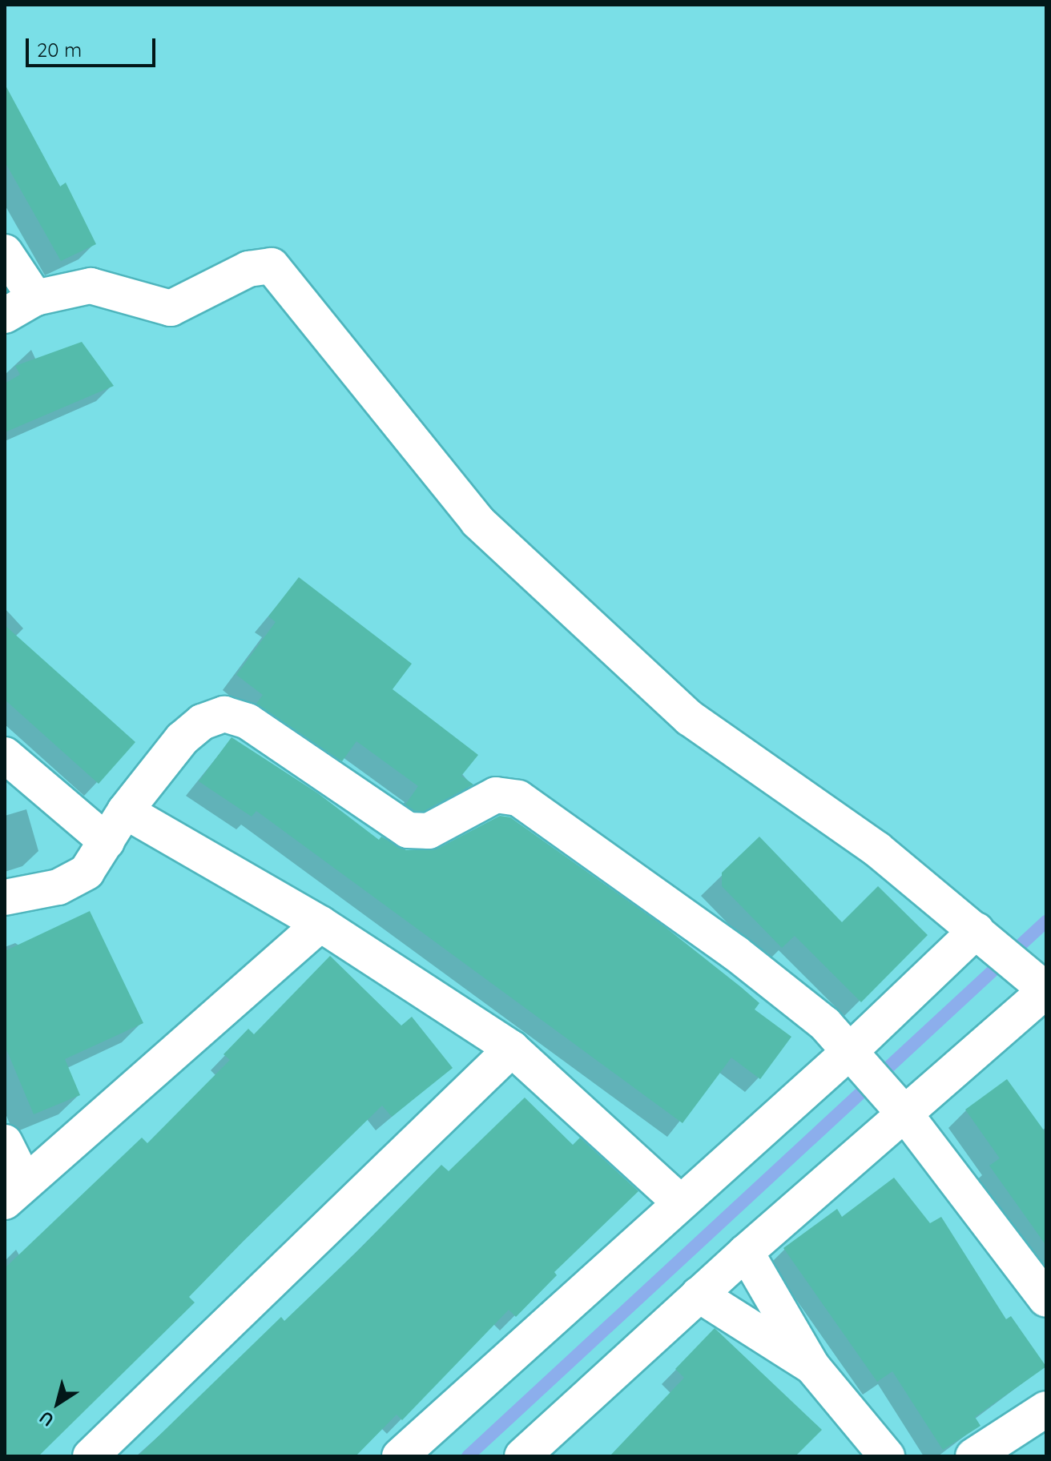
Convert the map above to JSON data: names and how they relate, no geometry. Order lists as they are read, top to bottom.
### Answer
{
  "scale_bar": "20 m",
  "north": "bottom left"
}
